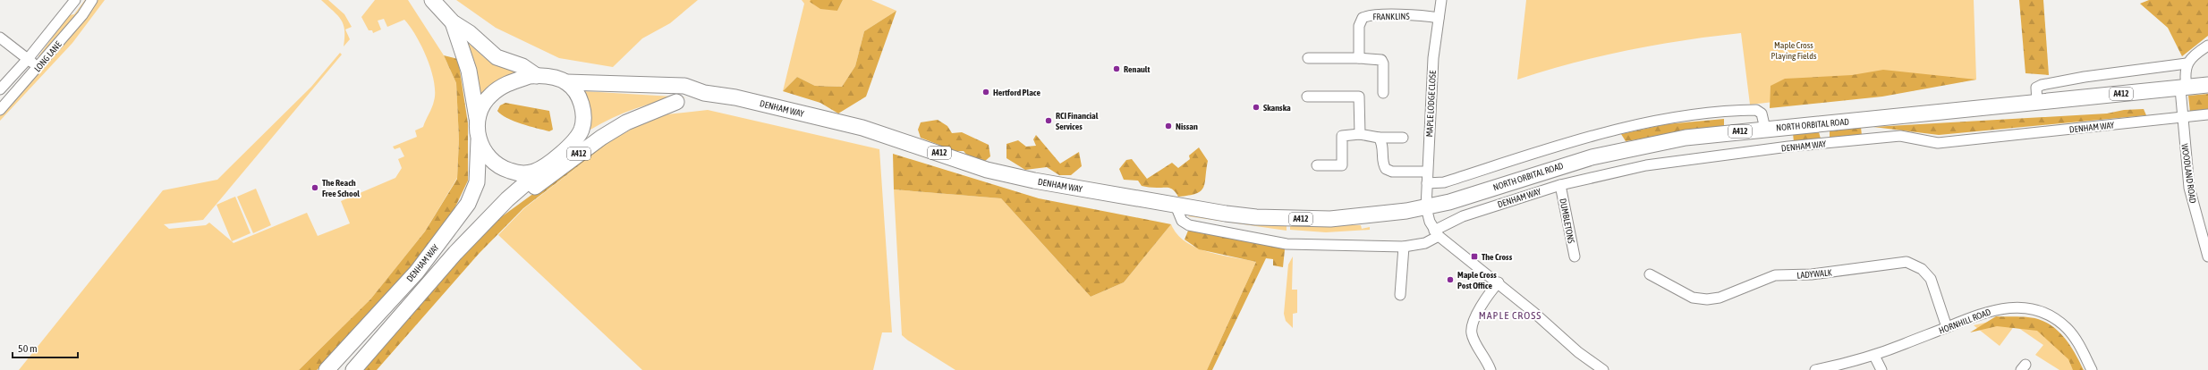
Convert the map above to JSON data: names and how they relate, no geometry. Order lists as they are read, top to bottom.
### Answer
{
  "streets": {
    "main road": ["A412", "DENHAM WAY", "NORTH ORBITAL ROAD"],
    "street": [
      "FRANKLINS",
      "LONG LANE",
      "MAPLE LODGE CLOSE",
      "WOODLAND ROAD",
      "DUMBLETONS",
      "LADYWALK",
      "HORNHILL ROAD"
    ]
  },
  "crossings": [
    ["FRANKLINS", "MAPLE LODGE CLOSE"],
    ["A412", "DENHAM WAY"],
    ["MAPLE LODGE CLOSE", "DENHAM WAY"],
    ["MAPLE LODGE CLOSE", "NORTH ORBITAL ROAD"],
    ["DENHAM WAY", "NORTH ORBITAL ROAD"],
    ["DENHAM WAY", "WOODLAND ROAD"],
    ["DENHAM WAY", "DUMBLETONS"],
    ["NORTH ORBITAL ROAD", "WOODLAND ROAD"],
    ["LADYWALK", "HORNHILL ROAD"]
  ],
  "districts": ["MAPLE CROSS"],
  "parks": ["Maple Cross Playing Fields"],
  "places": {
    "other": [
      "Renault",
      "Hertford Place",
      "Skanska",
      "RCI Financial Services",
      "Nissan",
      "The Reach Free School",
      "Maple Cross Post Office"
    ],
    "transit": ["The Cross"]
  },
  "scale_bar": "50 m"
}
